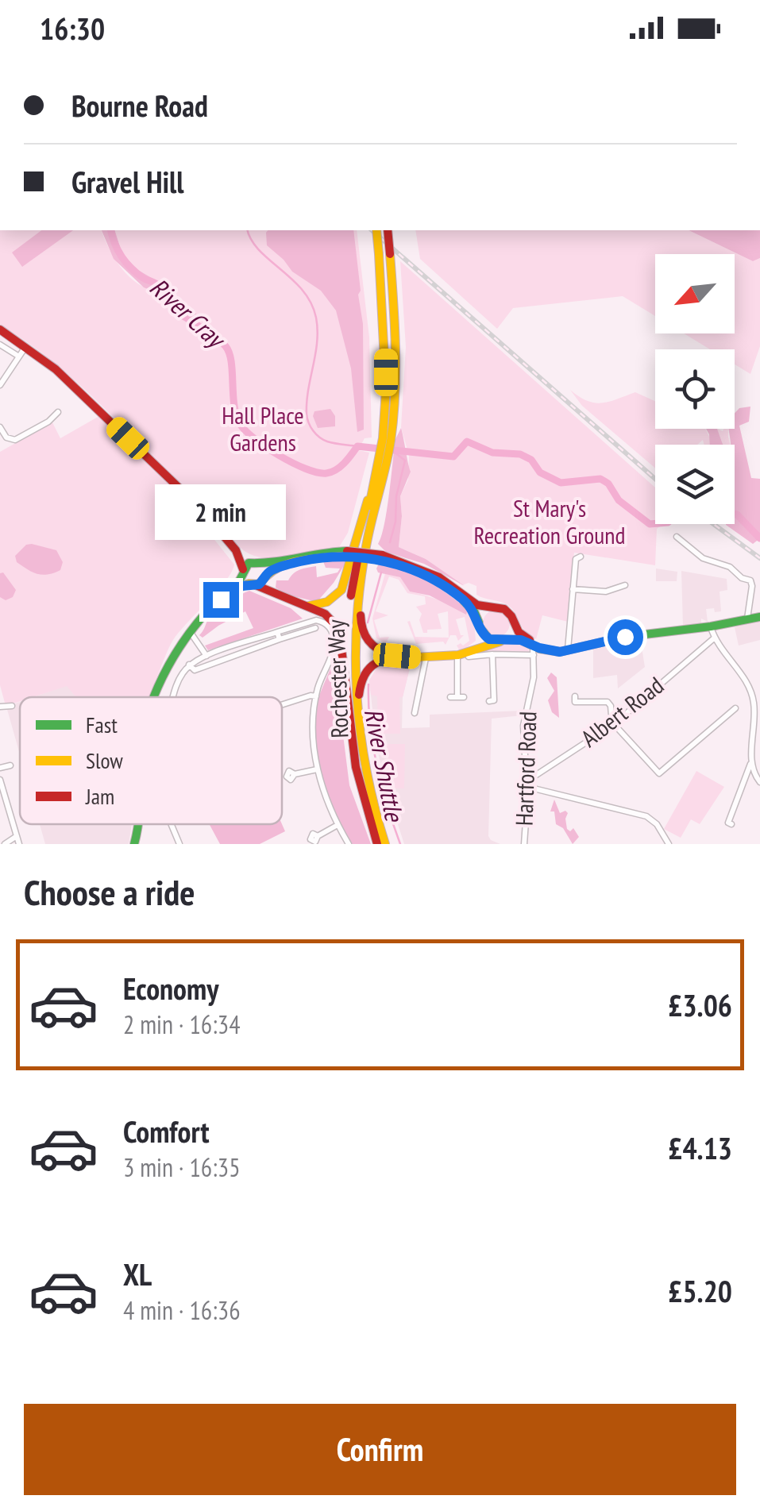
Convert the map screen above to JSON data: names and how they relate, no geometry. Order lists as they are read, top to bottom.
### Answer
{
  "streets": {
    "main road": ["Rochester Way"],
    "street": ["Albert Road", "Hartford Road"]
  },
  "crossings": [
    ["Albert Road", "Hartford Road"]
  ],
  "water": ["River Cray", "River Shuttle"],
  "parks": ["Hall Place Gardens", "St Mary's Recreation Ground"],
  "legend": ["Fast", "Slow", "Jam"],
  "north": "bottom left",
  "page": {
    "status": "16:30",
    "banner": ["Bourne Road", "Gravel Hill"],
    "bubble": "2 min",
    "heading": "Choose a ride",
    "list": [
      {
        "name": "Economy",
        "note": "2 min · 16:34",
        "value": "£3.06"
      },
      {
        "name": "Comfort",
        "note": "3 min · 16:35",
        "value": "£4.13"
      },
      {
        "name": "XL",
        "note": "4 min · 16:36",
        "value": "£5.20"
      }
    ],
    "buttons": "Confirm"
  }
}
